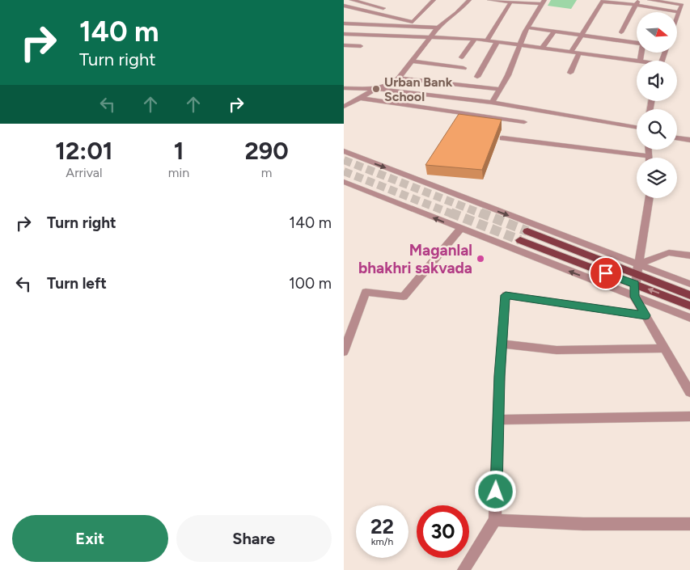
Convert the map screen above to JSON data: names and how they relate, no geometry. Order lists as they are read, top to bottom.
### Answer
{
  "places": ["Urban Bank School", "Maganlal bhakhri sakvada"],
  "north": "right",
  "page": {
    "turn": ["140 m", "Turn right"],
    "eta": [
      "12:01",
      "Arrival",
      "1",
      "min",
      "290",
      "m"
    ],
    "list": [
      {
        "name": "Turn right",
        "value": "140 m"
      },
      {
        "name": "Turn left",
        "value": "100 m"
      }
    ],
    "speed": "22 km/h",
    "limit": "30",
    "buttons": ["Exit", "Share"]
  }
}
